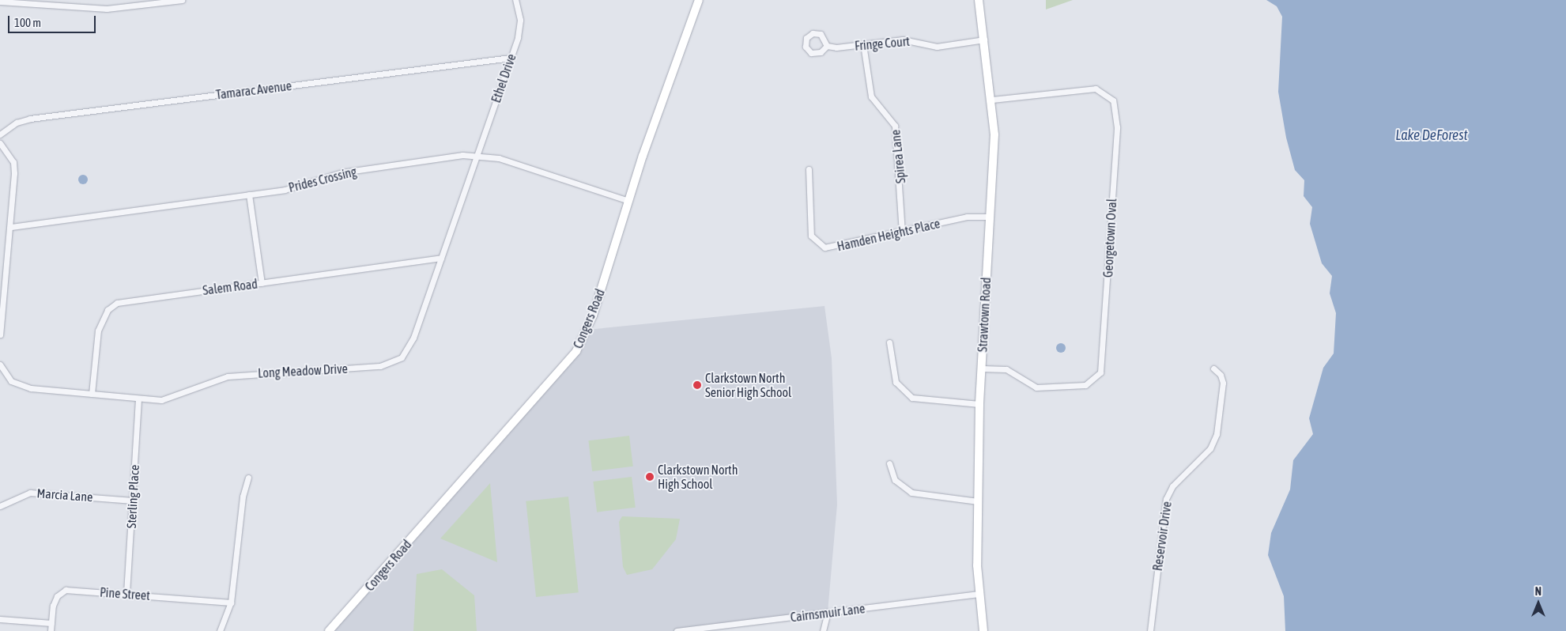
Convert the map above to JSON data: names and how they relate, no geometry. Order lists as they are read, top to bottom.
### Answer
{
  "streets": {
    "street": [
      "Fringe Court",
      "Ethel Drive",
      "Tamarac Avenue",
      "Spirea Lane",
      "Prides Crossing",
      "Hamden Heights Place",
      "Georgetown Oval",
      "Salem Road",
      "Strawtown Road",
      "Congers Road",
      "Long Meadow Drive",
      "Marcia Lane",
      "Sterling Place",
      "Reservoir Drive",
      "Pine Street",
      "Cairnsmuir Lane"
    ]
  },
  "crossings": [
    ["Fringe Court", "Spirea Lane"],
    ["Fringe Court", "Strawtown Road"],
    ["Ethel Drive", "Tamarac Avenue"],
    ["Ethel Drive", "Prides Crossing"],
    ["Ethel Drive", "Long Meadow Drive"],
    ["Spirea Lane", "Hamden Heights Place"],
    ["Prides Crossing", "Congers Road"],
    ["Prides Crossing", "Long Meadow Drive"],
    ["Hamden Heights Place", "Strawtown Road"],
    ["Georgetown Oval", "Strawtown Road"],
    ["Salem Road", "Long Meadow Drive"],
    ["Strawtown Road", "Cairnsmuir Lane"],
    ["Long Meadow Drive", "Sterling Place"],
    ["Marcia Lane", "Sterling Place"],
    ["Sterling Place", "Pine Street"]
  ],
  "water": ["Lake DeForest"],
  "places": ["Clarkstown North Senior High School", "Clarkstown North High School"],
  "scale_bar": "100 m",
  "north": "top"
}
